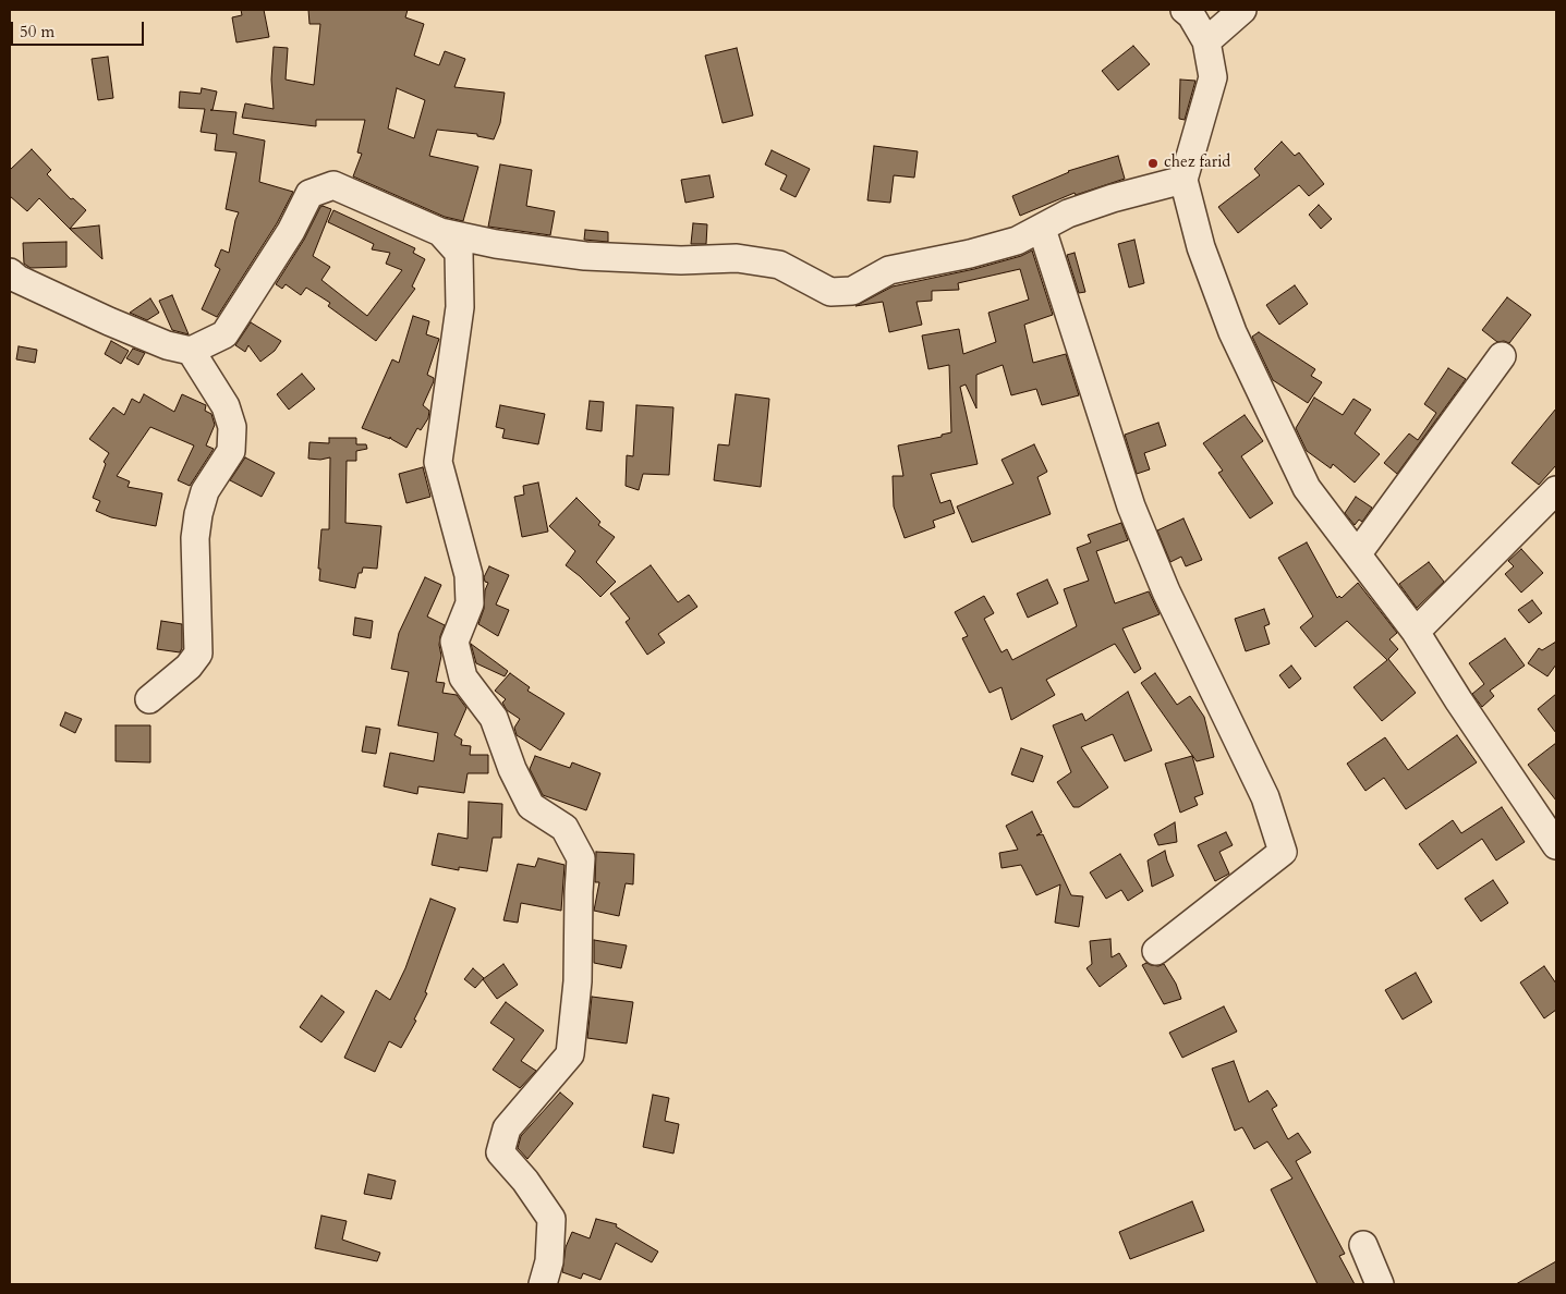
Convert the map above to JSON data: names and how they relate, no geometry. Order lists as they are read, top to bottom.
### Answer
{
  "places": ["chez farid"],
  "scale_bar": "50 m"
}
